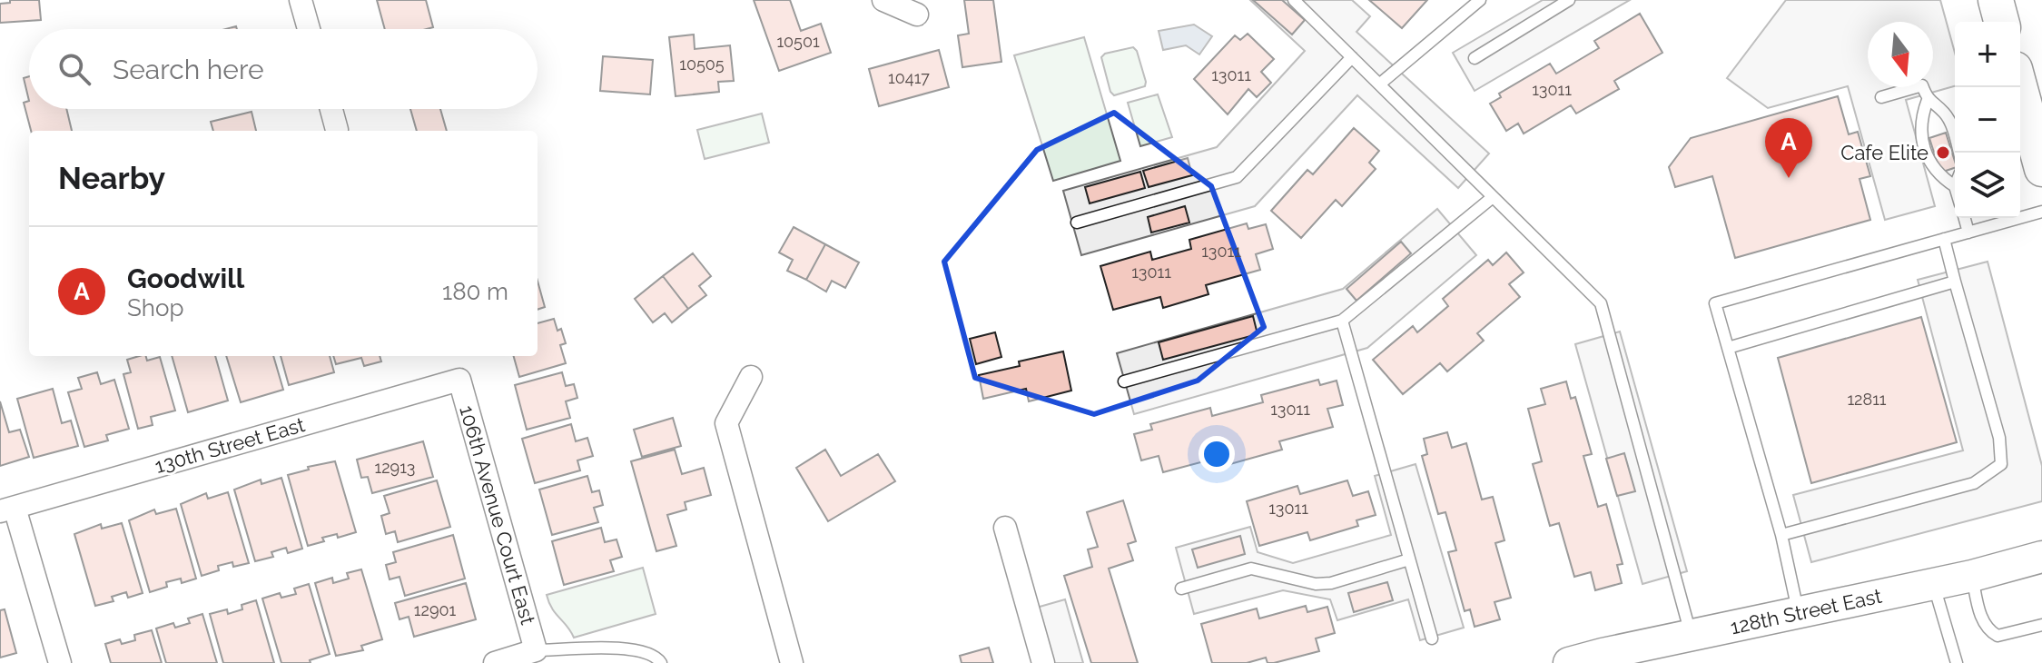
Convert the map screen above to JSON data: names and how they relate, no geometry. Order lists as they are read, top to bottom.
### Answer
{
  "streets": {
    "street": ["130th Street East", "106th Avenue Court East", "128th Street East"]
  },
  "crossings": [
    ["130th Street East", "106th Avenue Court East"]
  ],
  "places": ["Cafe Elite"],
  "house_numbers": [
    "10501",
    "10505",
    "13011",
    "10417",
    "13011",
    "13011",
    "13011",
    "12811",
    "13011",
    "12913",
    "13011",
    "12901"
  ],
  "north": "bottom",
  "page": {
    "map_buttons": ["+", "−"],
    "search": "Search here",
    "pins": "A",
    "heading": "Nearby",
    "list": [
      {
        "mark": "A",
        "name": "Goodwill",
        "note": "Shop",
        "value": "180 m"
      }
    ]
  }
}
